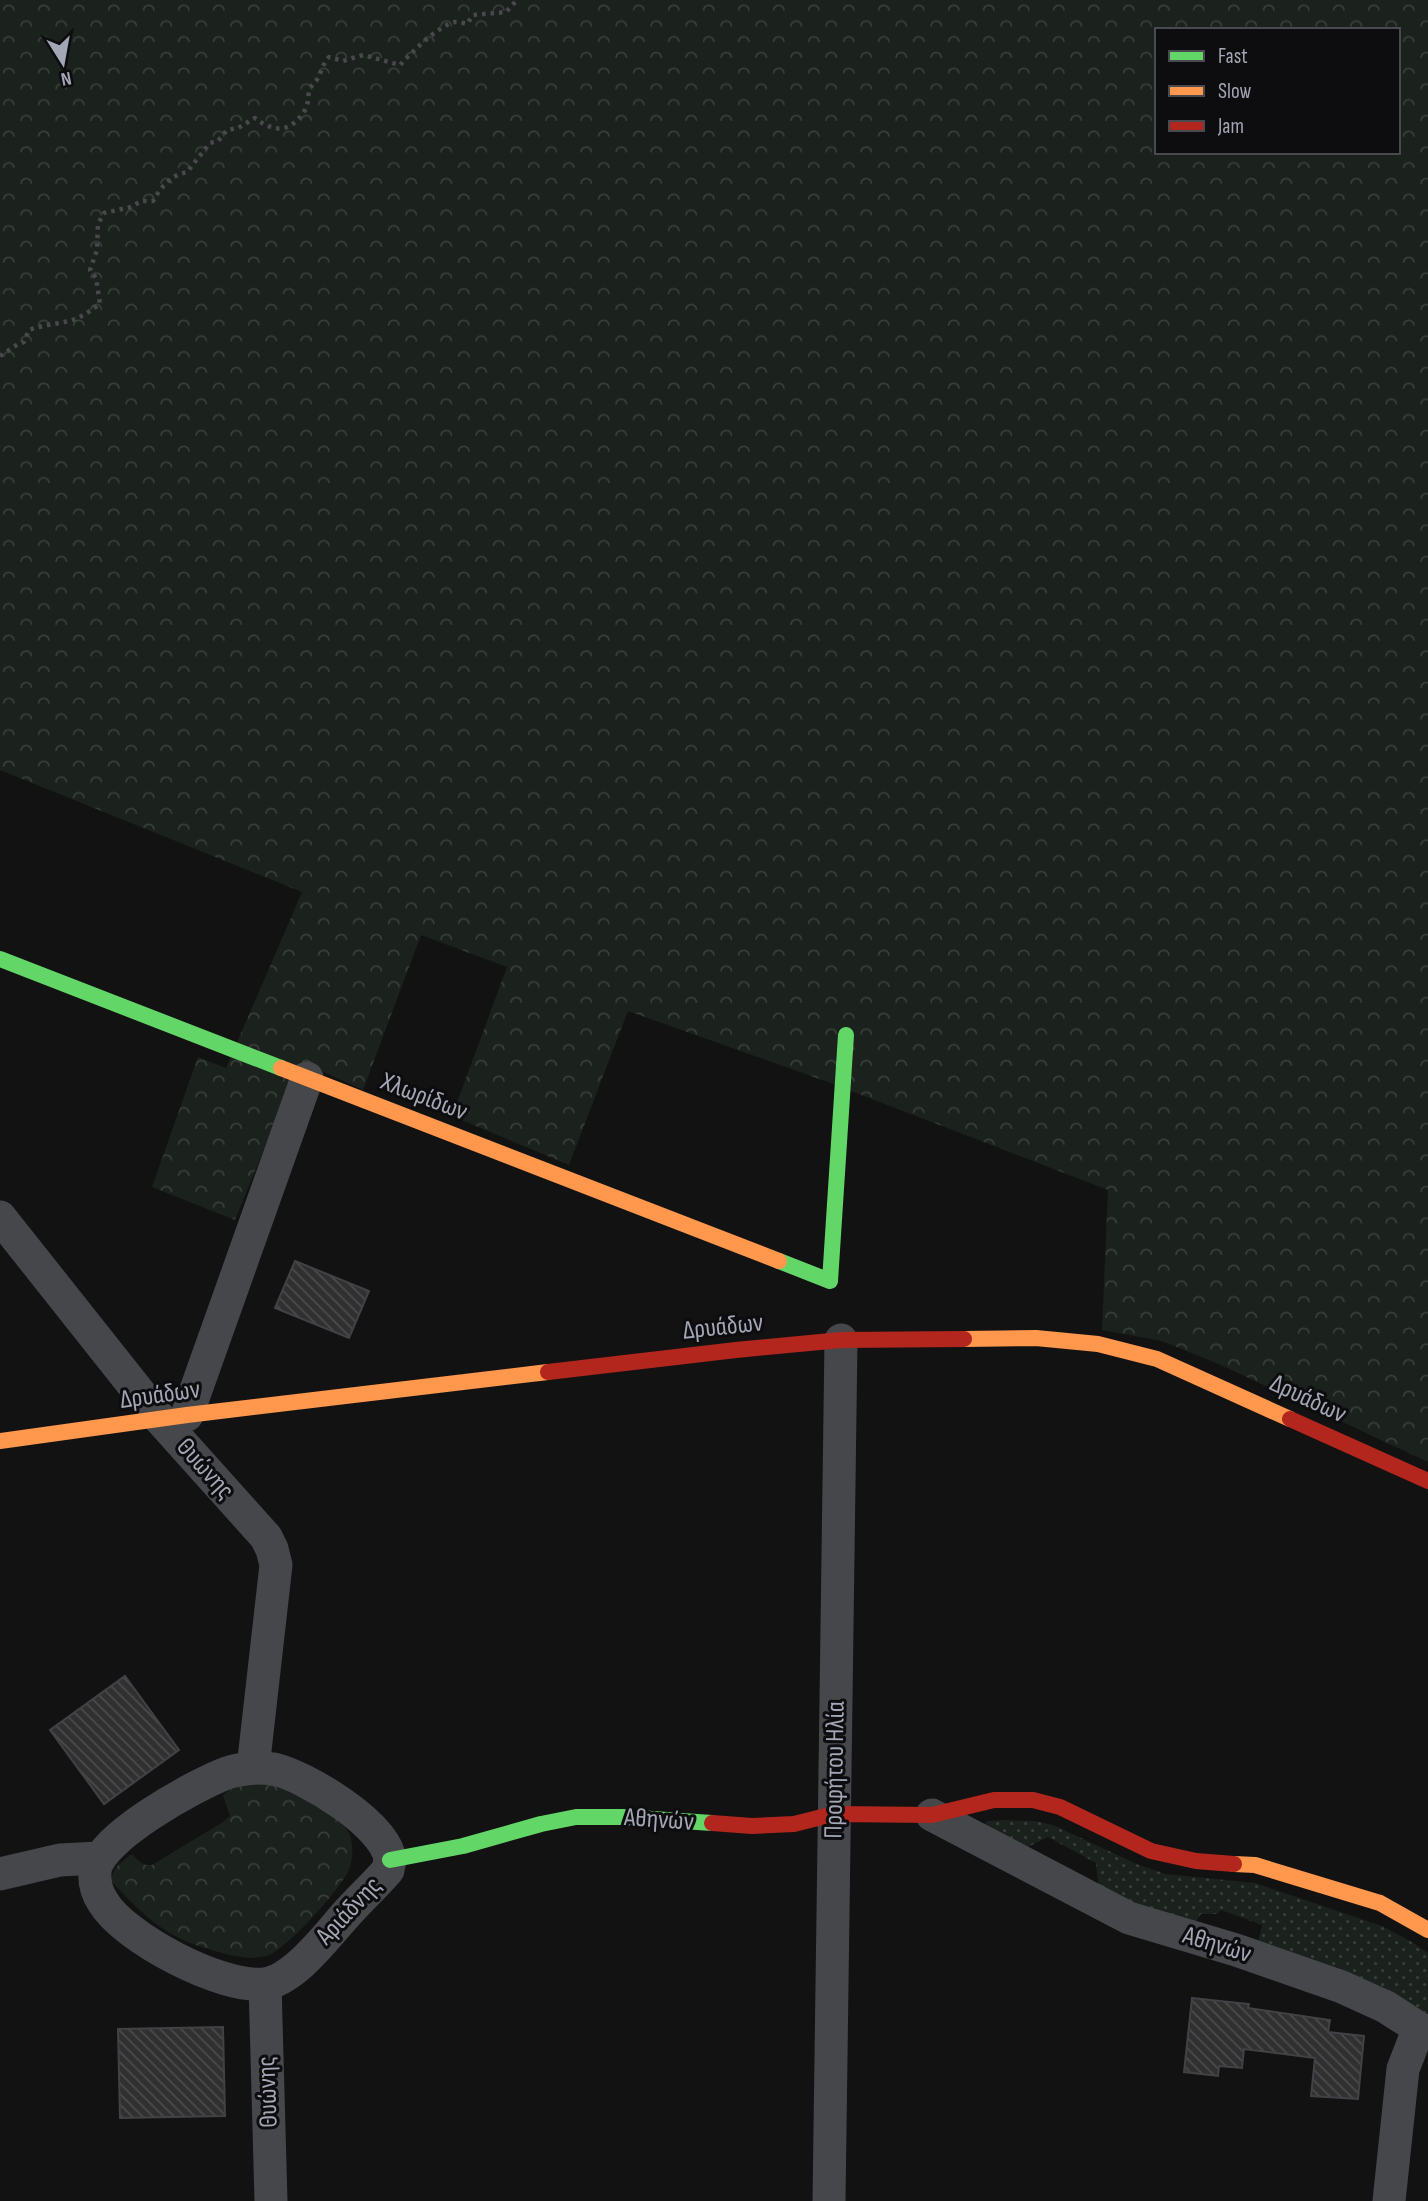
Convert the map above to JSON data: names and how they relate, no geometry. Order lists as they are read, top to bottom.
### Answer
{
  "streets": {
    "street": [
      "Χλωρίδων",
      "Δρυάδων",
      "Θυώνης",
      "Προφήτου Ηλία",
      "Αθηνών",
      "Αριάδνης"
    ]
  },
  "crossings": [
    ["Δρυάδων", "Θυώνης"],
    ["Δρυάδων", "Προφήτου Ηλία"],
    ["Θυώνης", "Αθηνών"],
    ["Θυώνης", "Αριάδνης"],
    ["Προφήτου Ηλία", "Αθηνών"],
    ["Αθηνών", "Αριάδνης"]
  ],
  "legend": ["Fast", "Slow", "Jam"],
  "north": "bottom"
}
